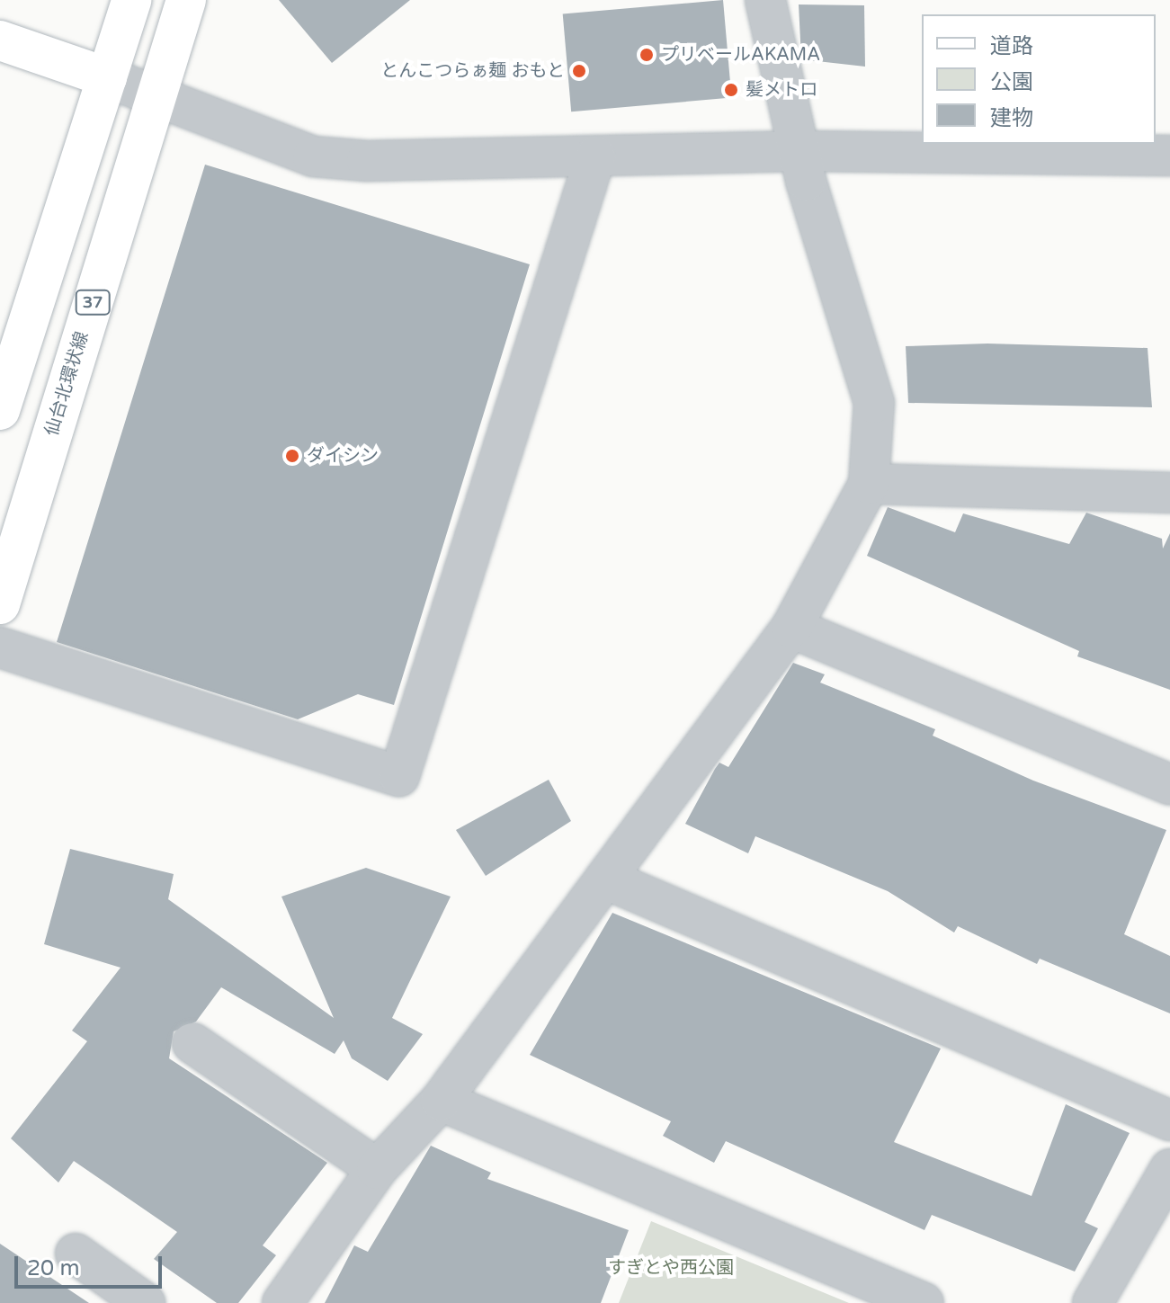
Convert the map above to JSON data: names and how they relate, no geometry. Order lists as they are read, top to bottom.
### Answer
{
  "streets": {
    "main road": ["37", "仙台北環状線"]
  },
  "parks": ["すぎとや西公園"],
  "places": [
    "プリベールAKAMA",
    "とんこつらぁ麺 おもと",
    "髪メトロ",
    "ダイシン"
  ],
  "legend": ["道路", "公園", "建物"],
  "scale_bar": "20 m"
}
